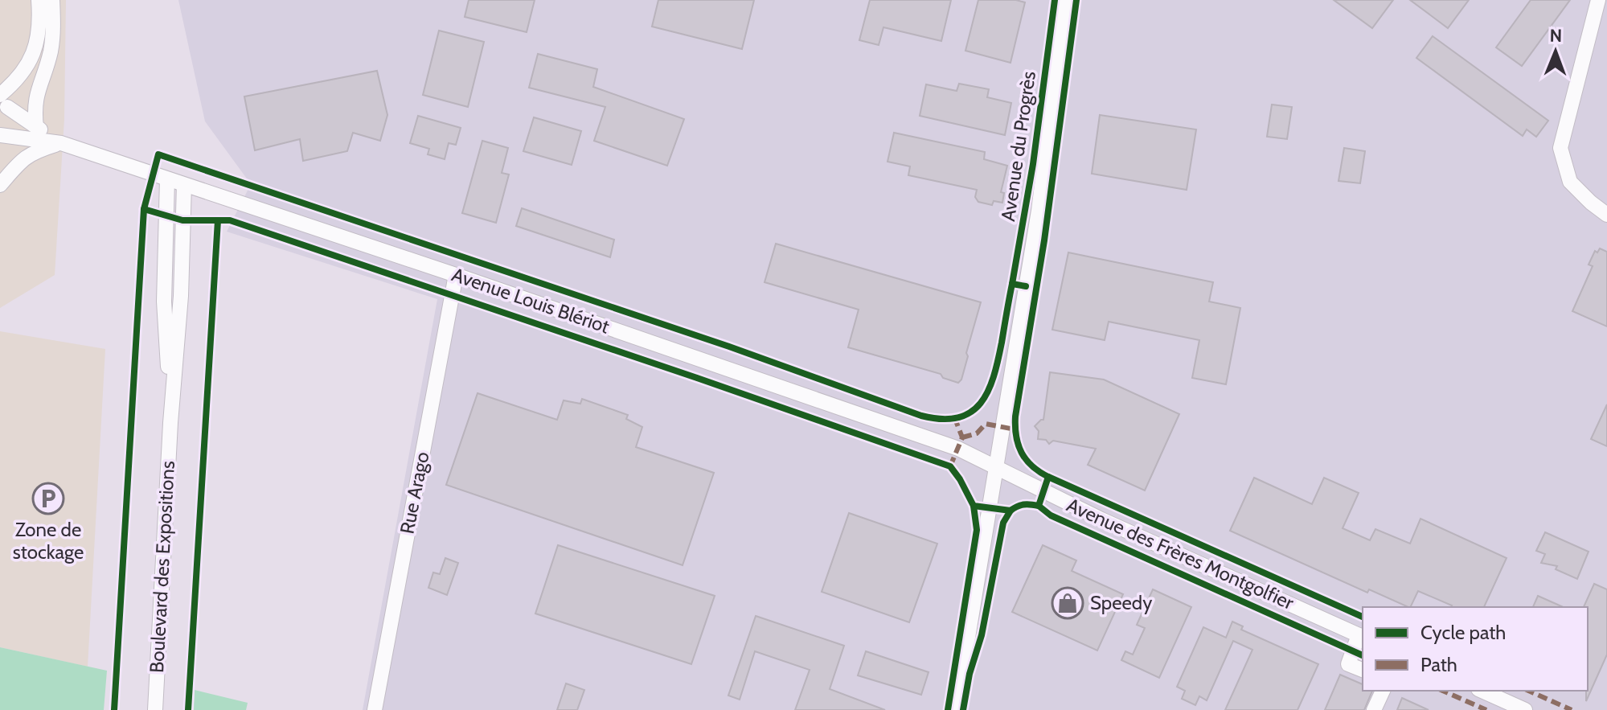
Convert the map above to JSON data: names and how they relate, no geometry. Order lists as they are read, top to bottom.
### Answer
{
  "streets": {
    "street": [
      "Avenue du Progrès",
      "Avenue Louis Blériot",
      "Rue Arago",
      "Avenue des Frères Montgolfier",
      "Boulevard des Expositions"
    ]
  },
  "crossings": [
    ["Avenue du Progrès", "Avenue Louis Blériot"],
    ["Avenue du Progrès", "Avenue des Frères Montgolfier"],
    ["Avenue Louis Blériot", "Rue Arago"],
    ["Avenue Louis Blériot", "Avenue des Frères Montgolfier"],
    ["Avenue Louis Blériot", "Boulevard des Expositions"]
  ],
  "places": {
    "parking": ["Zone de stockage"],
    "shop": ["Speedy"]
  },
  "legend": ["Cycle path", "Path"],
  "north": "top"
}
